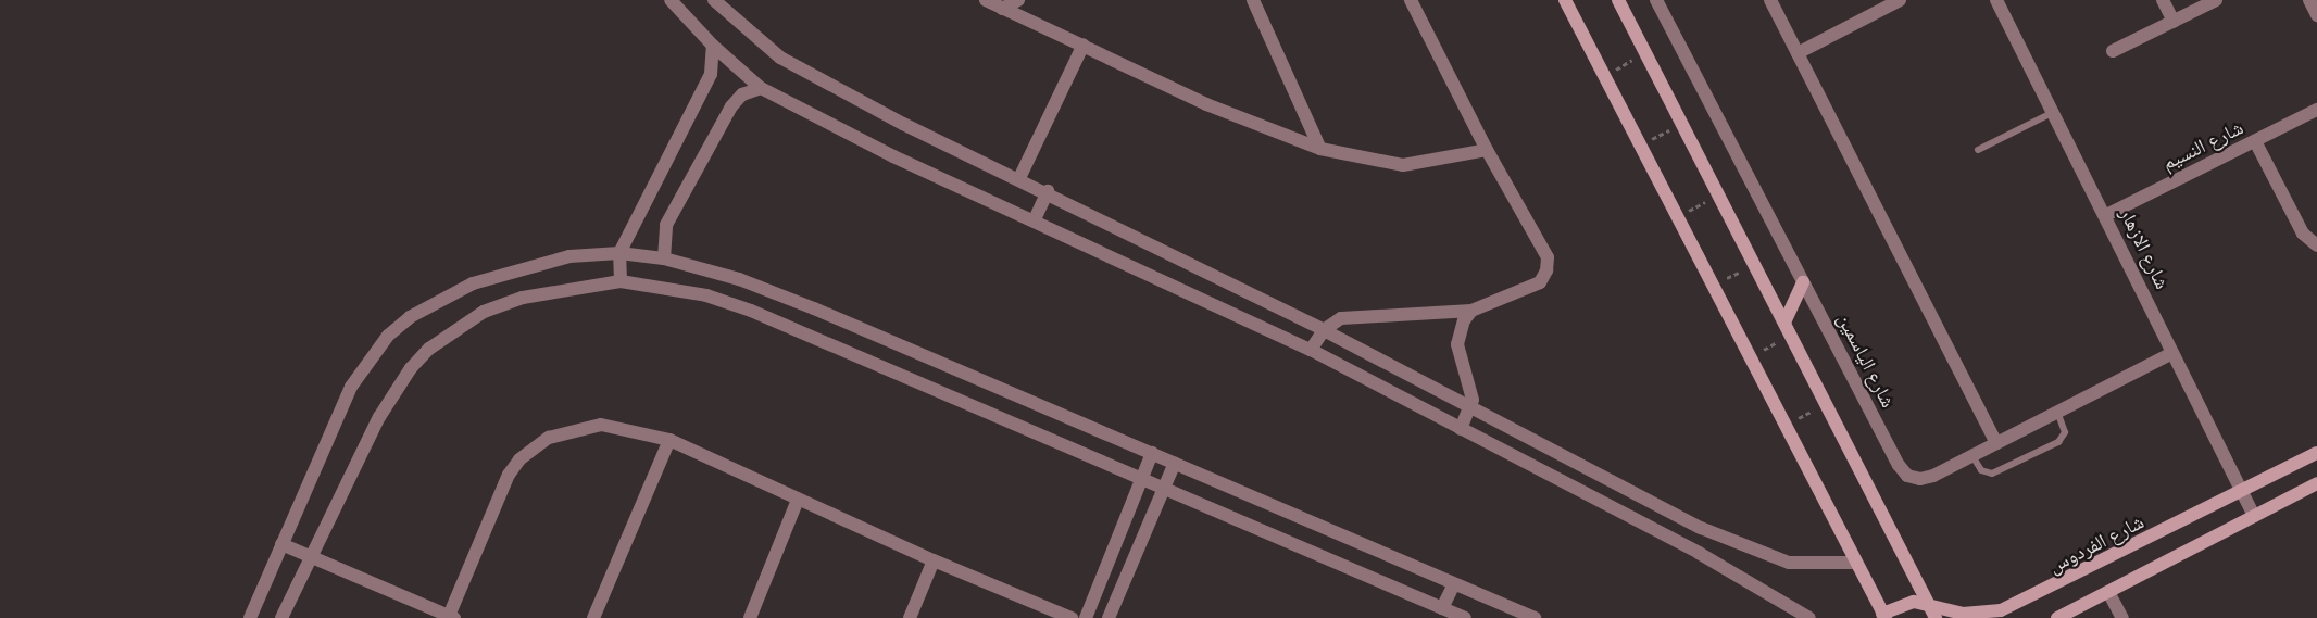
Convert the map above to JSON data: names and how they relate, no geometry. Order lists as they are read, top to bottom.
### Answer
{
  "streets": {
    "street": [
      "شارع النسيم",
      "شارع الازهار",
      "شارع الياسمين",
      "شارع الفردوس"
    ]
  },
  "crossings": [
    ["شارع النسيم", "شارع الازهار"],
    ["شارع الازهار", "شارع الياسمين"],
    ["شارع الازهار", "شارع الفردوس"]
  ]
}
